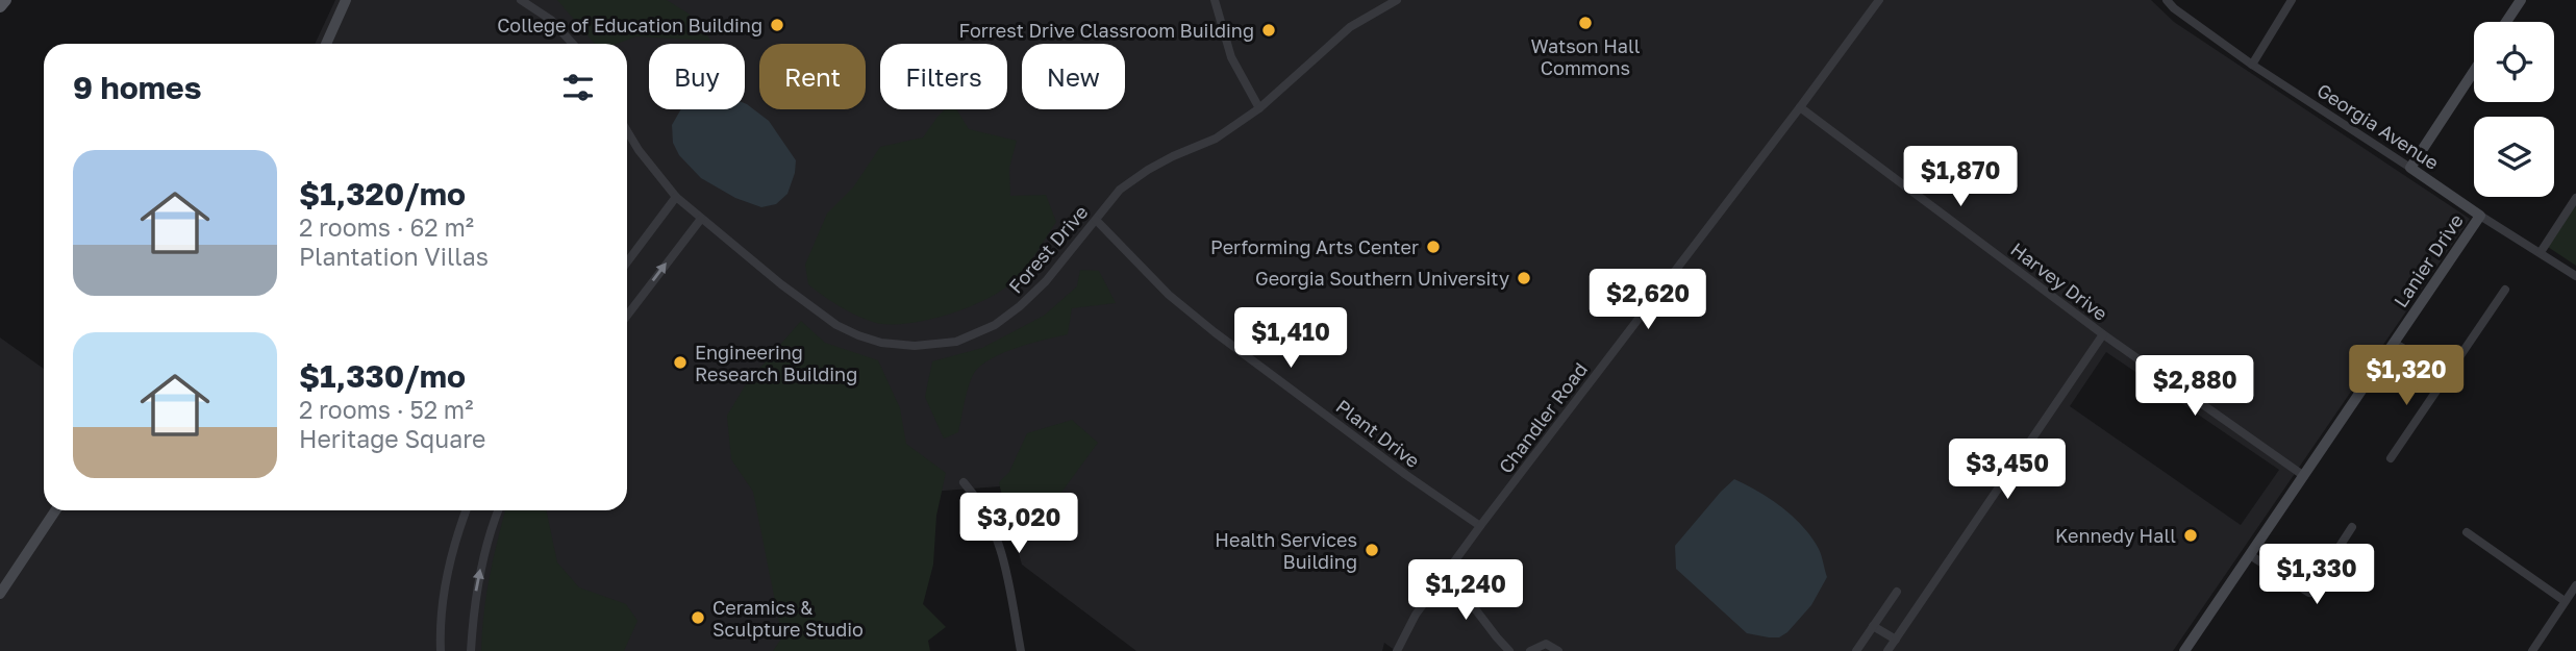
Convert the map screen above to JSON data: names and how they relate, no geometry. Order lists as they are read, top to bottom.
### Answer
{
  "streets": {
    "street": [
      "Georgia Avenue",
      "Forest Drive",
      "Lanier Drive",
      "Harvey Drive",
      "Chandler Road",
      "Plant Drive"
    ]
  },
  "crossings": [
    ["Georgia Avenue", "Lanier Drive"],
    ["Forest Drive", "Plant Drive"],
    ["Lanier Drive", "Harvey Drive"],
    ["Harvey Drive", "Chandler Road"],
    ["Chandler Road", "Plant Drive"]
  ],
  "places": [
    "Watson Hall Commons",
    "College of Education Building",
    "Forrest Drive Classroom Building",
    "Performing Arts Center",
    "Georgia Southern University",
    "Engineering Research Building",
    "Kennedy Hall",
    "Health Services Building",
    "Ceramics & Sculpture Studio"
  ],
  "page": {
    "chip": [
      "Buy",
      "Rent",
      "Filters",
      "New"
    ],
    "heading": "9 homes",
    "list": [
      {
        "name": "$1,320/mo",
        "note": "2 rooms · 62 m² · Plantation Villas"
      },
      {
        "name": "$1,330/mo",
        "note": "2 rooms · 52 m² · Heritage Square"
      }
    ],
    "price": [
      "$1,870",
      "$2,620",
      "$1,410",
      "$1,320",
      "$2,880",
      "$3,450",
      "$3,020",
      "$1,330",
      "$1,240"
    ]
  }
}
